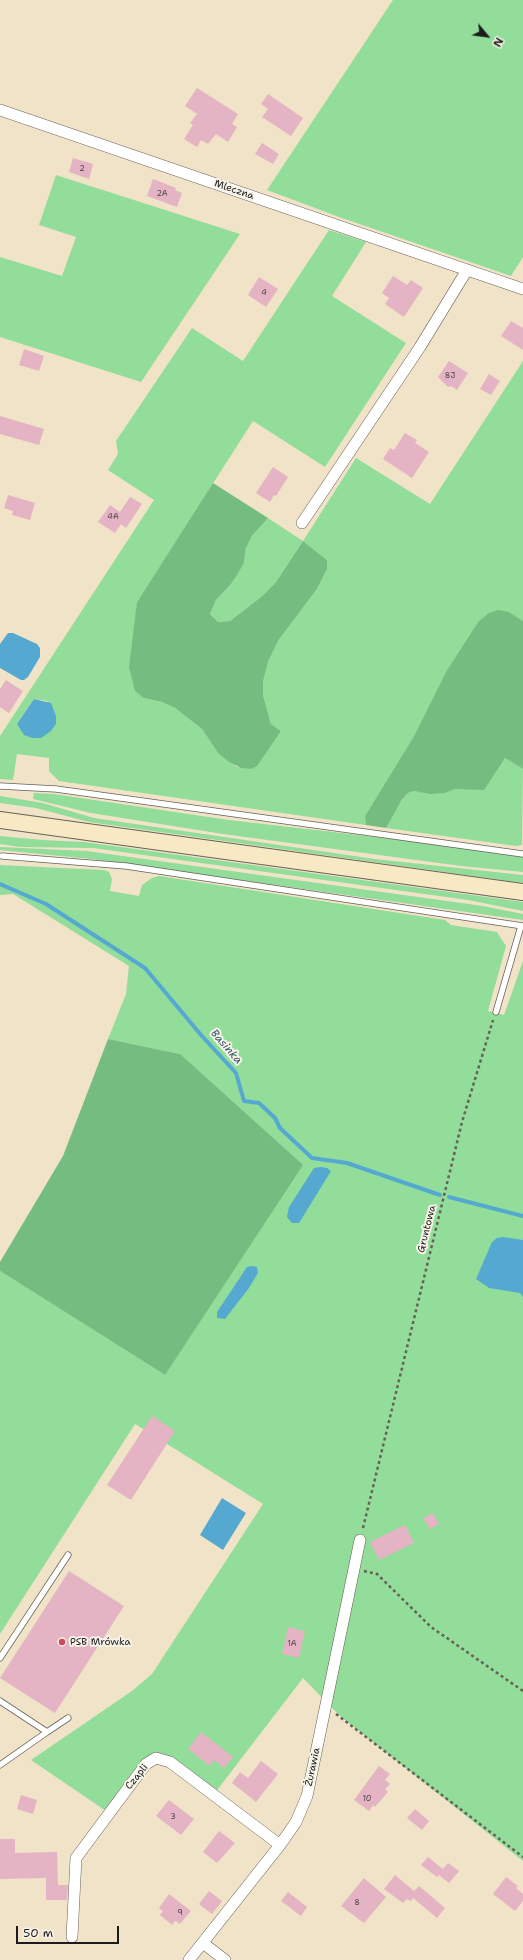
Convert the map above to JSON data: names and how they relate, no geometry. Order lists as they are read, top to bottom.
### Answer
{
  "streets": {
    "street": ["Mleczna", "Żurawia", "Czapli"],
    "path": ["Gruntowa"]
  },
  "crossings": [
    ["Gruntowa", "Żurawia"],
    ["Żurawia", "Czapli"]
  ],
  "water": ["Basinka"],
  "places": ["PSB Mrówka"],
  "house_numbers": [
    "2",
    "2A",
    "4",
    "8J",
    "4A",
    "1A",
    "10",
    "3",
    "8",
    "9"
  ],
  "scale_bar": "50 m",
  "north": "bottom right"
}
